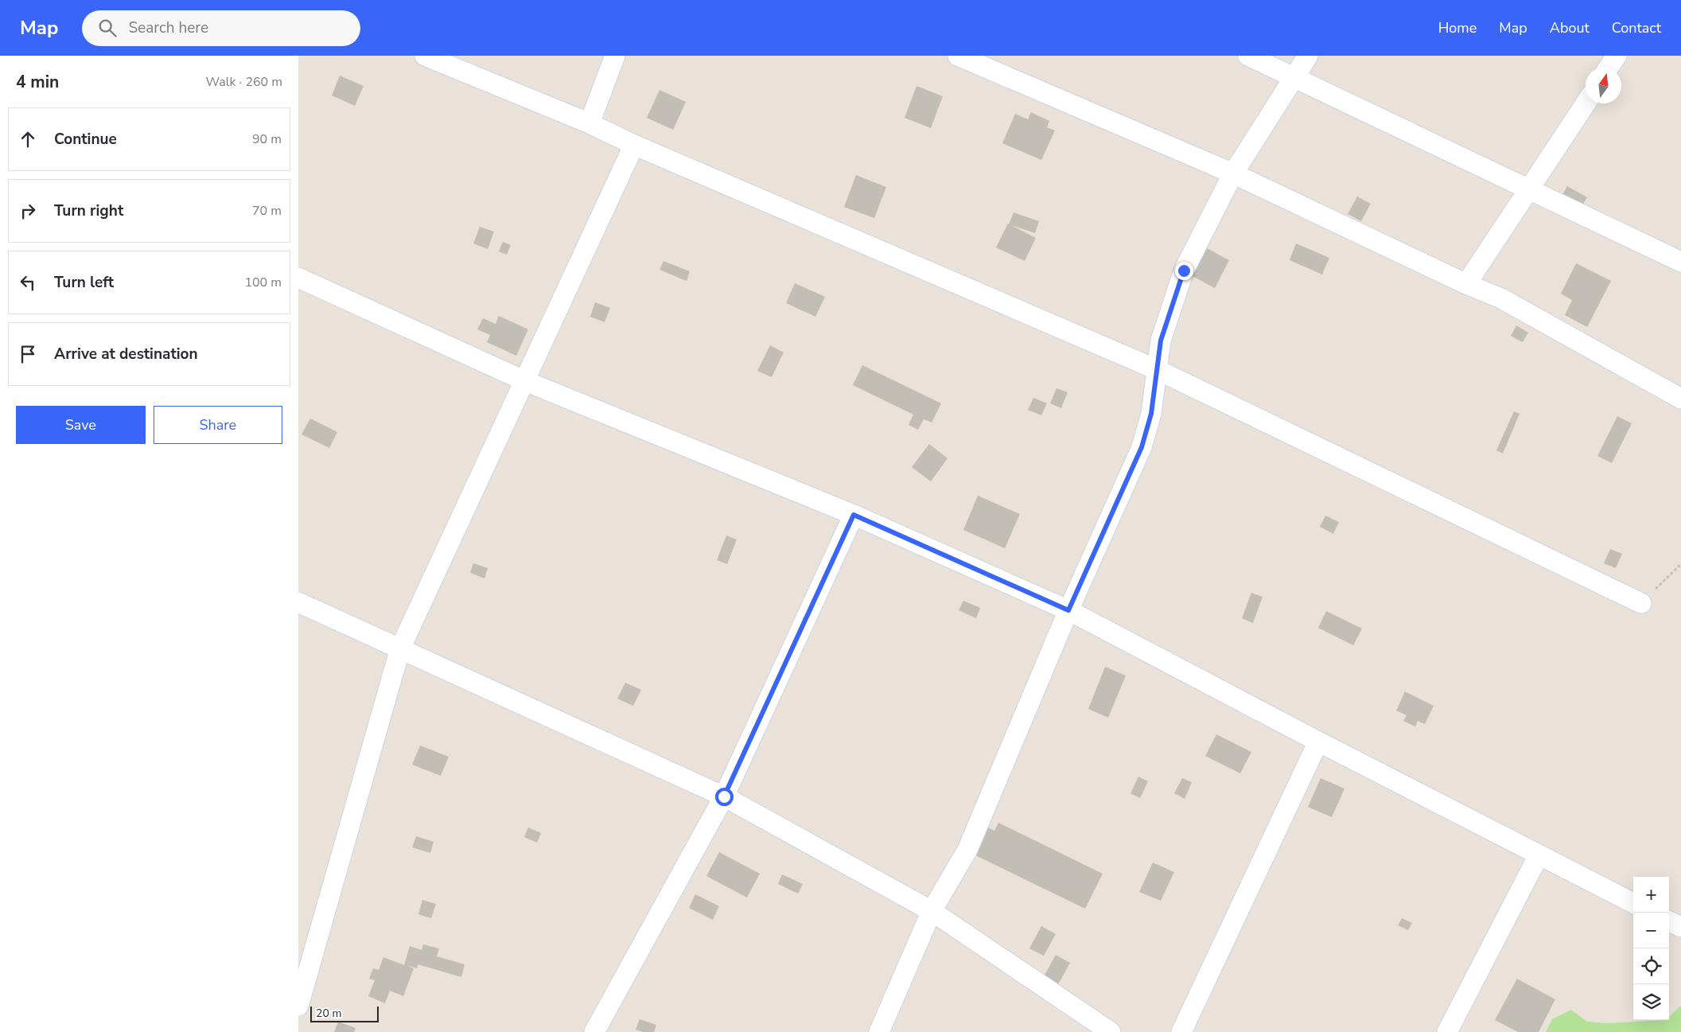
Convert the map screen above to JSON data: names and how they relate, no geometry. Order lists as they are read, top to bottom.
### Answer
{
  "scale_bar": "20 m",
  "north": "top",
  "page": {
    "header": "Map",
    "search": "Search here",
    "nav": [
      "Home",
      "Map",
      "About",
      "Contact"
    ],
    "heading": ["4 min", "Walk · 260 m"],
    "list": [
      ["Continue", "90 m"],
      ["Turn right", "70 m"],
      ["Turn left", "100 m"],
      "Arrive at destination"
    ],
    "buttons": ["Save", "Share"],
    "map_buttons": ["+", "−"],
    "scale": "20 m"
  }
}
